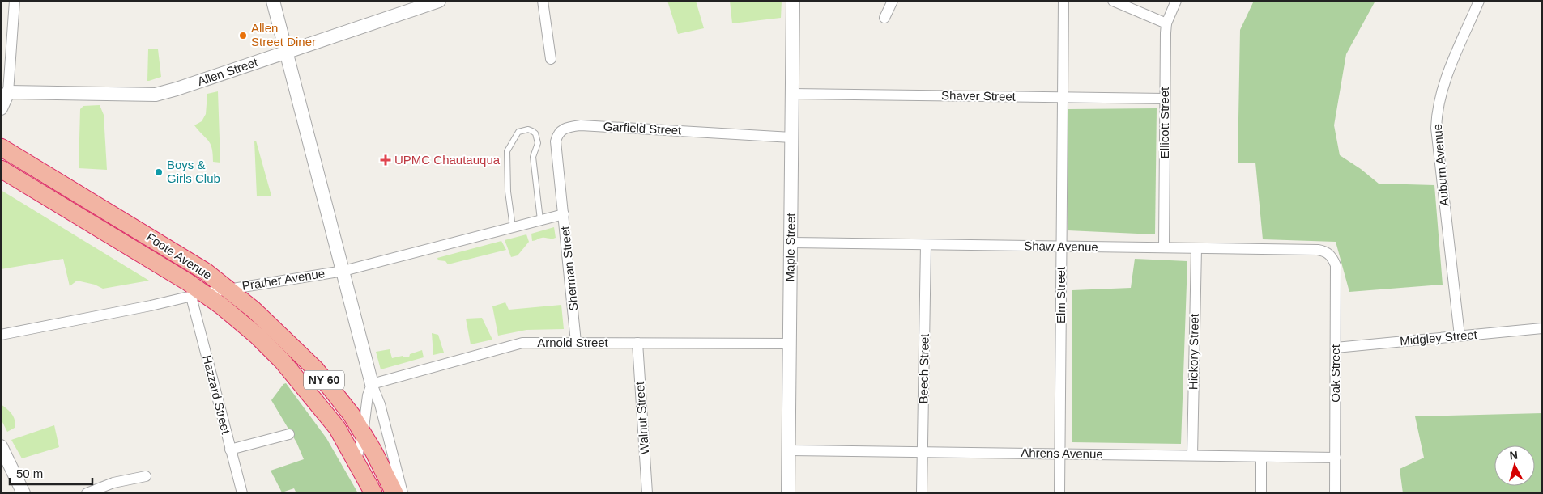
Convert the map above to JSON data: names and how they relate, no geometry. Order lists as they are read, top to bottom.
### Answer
{
  "streets": {
    "highway": ["Foote Avenue", "NY 60"],
    "street": [
      "Allen Street",
      "Shaver Street",
      "Ellicott Street",
      "Garfield Street",
      "Auburn Avenue",
      "Shaw Avenue",
      "Maple Street",
      "Sherman Street",
      "Prather Avenue",
      "Elm Street",
      "Midgley Street",
      "Arnold Street",
      "Hickory Street",
      "Beech Street",
      "Oak Street",
      "Hazzard Street",
      "Walnut Street",
      "Ahrens Avenue"
    ]
  },
  "crossings": [
    ["Shaver Street", "Ellicott Street"],
    ["Shaver Street", "Maple Street"],
    ["Shaver Street", "Elm Street"],
    ["Ellicott Street", "Shaw Avenue"],
    ["Garfield Street", "Maple Street"],
    ["Garfield Street", "Sherman Street"],
    ["Auburn Avenue", "Midgley Street"],
    ["Shaw Avenue", "Maple Street"],
    ["Shaw Avenue", "Elm Street"],
    ["Shaw Avenue", "Hickory Street"],
    ["Shaw Avenue", "Beech Street"],
    ["Shaw Avenue", "Oak Street"],
    ["Maple Street", "Arnold Street"],
    ["Maple Street", "Ahrens Avenue"],
    ["Foote Avenue", "Prather Avenue"],
    ["Foote Avenue", "Hazzard Street"],
    ["Sherman Street", "Prather Avenue"],
    ["Sherman Street", "Arnold Street"],
    ["Prather Avenue", "Hazzard Street"],
    ["Elm Street", "Ahrens Avenue"],
    ["Midgley Street", "Oak Street"],
    ["Arnold Street", "Walnut Street"],
    ["Hickory Street", "Ahrens Avenue"],
    ["Beech Street", "Ahrens Avenue"],
    ["Oak Street", "Ahrens Avenue"]
  ],
  "places": {
    "other": ["Allen Street Diner", "Boys & Girls Club"],
    "health": ["UPMC Chautauqua"]
  },
  "scale_bar": "50 m",
  "north": "top"
}
